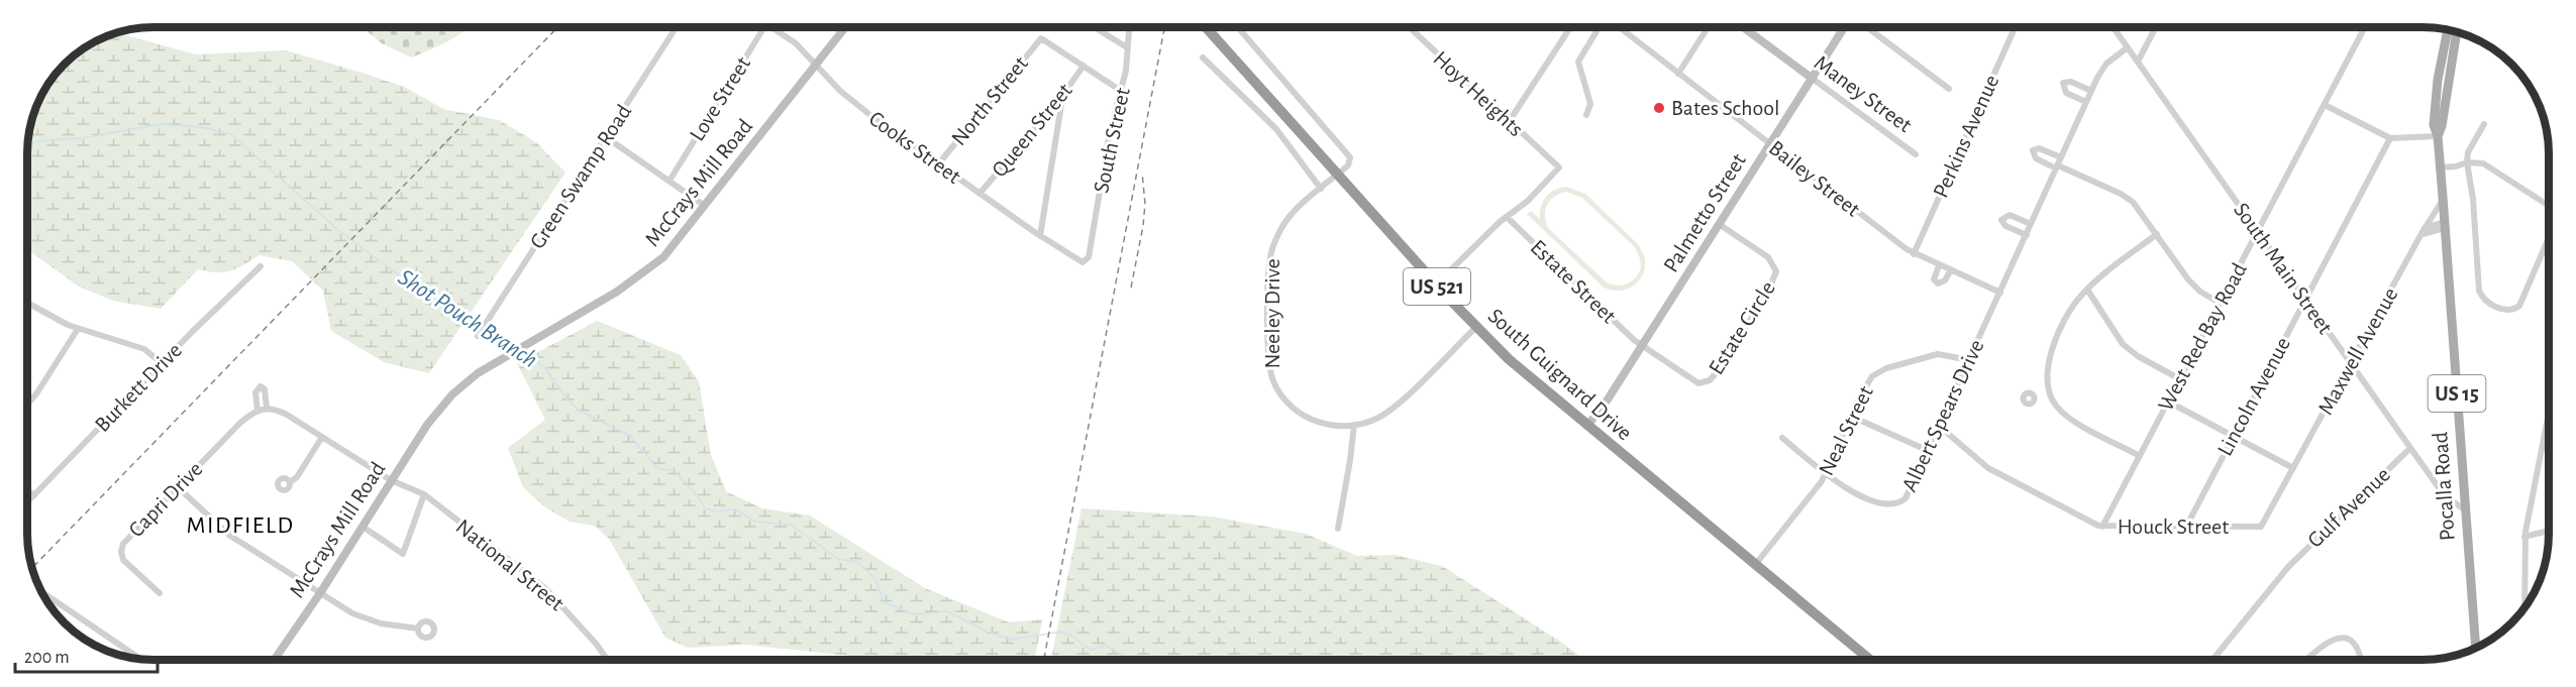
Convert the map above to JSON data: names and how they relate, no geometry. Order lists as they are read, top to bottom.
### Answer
{
  "streets": {
    "highway": ["US 521", "South Guignard Drive"],
    "main road": ["US 15", "Pocalla Road"],
    "street": [
      "Hoyt Heights",
      "Maney Street",
      "Love Street",
      "North Street",
      "Queen Street",
      "Perkins Avenue",
      "South Street",
      "Cooks Street",
      "Green Swamp Road",
      "Bailey Street",
      "McCrays Mill Road",
      "Palmetto Street",
      "South Main Street",
      "Estate Street",
      "Neeley Drive",
      "Estate Circle",
      "West Red Bay Road",
      "Maxwell Avenue",
      "Burkett Drive",
      "Lincoln Avenue",
      "Albert Spears Drive",
      "Neal Street",
      "Capri Drive",
      "Gulf Avenue",
      "Houck Street",
      "National Street"
    ]
  },
  "crossings": [
    ["Hoyt Heights", "Estate Street"],
    ["Maney Street", "Palmetto Street"],
    ["North Street", "Queen Street"],
    ["North Street", "Cooks Street"],
    ["Queen Street", "Cooks Street"],
    ["Perkins Avenue", "Bailey Street"],
    ["South Street", "Cooks Street"],
    ["Cooks Street", "McCrays Mill Road"],
    ["Bailey Street", "Palmetto Street"],
    ["Bailey Street", "Albert Spears Drive"],
    ["McCrays Mill Road", "National Street"],
    ["Palmetto Street", "Estate Street"],
    ["Palmetto Street", "Estate Circle"],
    ["Palmetto Street", "South Guignard Drive"],
    ["South Main Street", "West Red Bay Road"],
    ["South Main Street", "Maxwell Avenue"],
    ["South Main Street", "Lincoln Avenue"],
    ["South Main Street", "Albert Spears Drive"],
    ["South Main Street", "Pocalla Road"],
    ["South Main Street", "Gulf Avenue"],
    ["Estate Street", "Estate Circle"],
    ["Neeley Drive", "South Guignard Drive"],
    ["West Red Bay Road", "Houck Street"],
    ["Maxwell Avenue", "Pocalla Road"],
    ["Maxwell Avenue", "Houck Street"],
    ["South Guignard Drive", "Neal Street"],
    ["Lincoln Avenue", "Houck Street"],
    ["Albert Spears Drive", "Neal Street"],
    ["Albert Spears Drive", "Houck Street"]
  ],
  "districts": ["MIDFIELD"],
  "water": ["Shot Pouch Branch"],
  "places": ["Bates School"],
  "scale_bar": "200 m"
}
